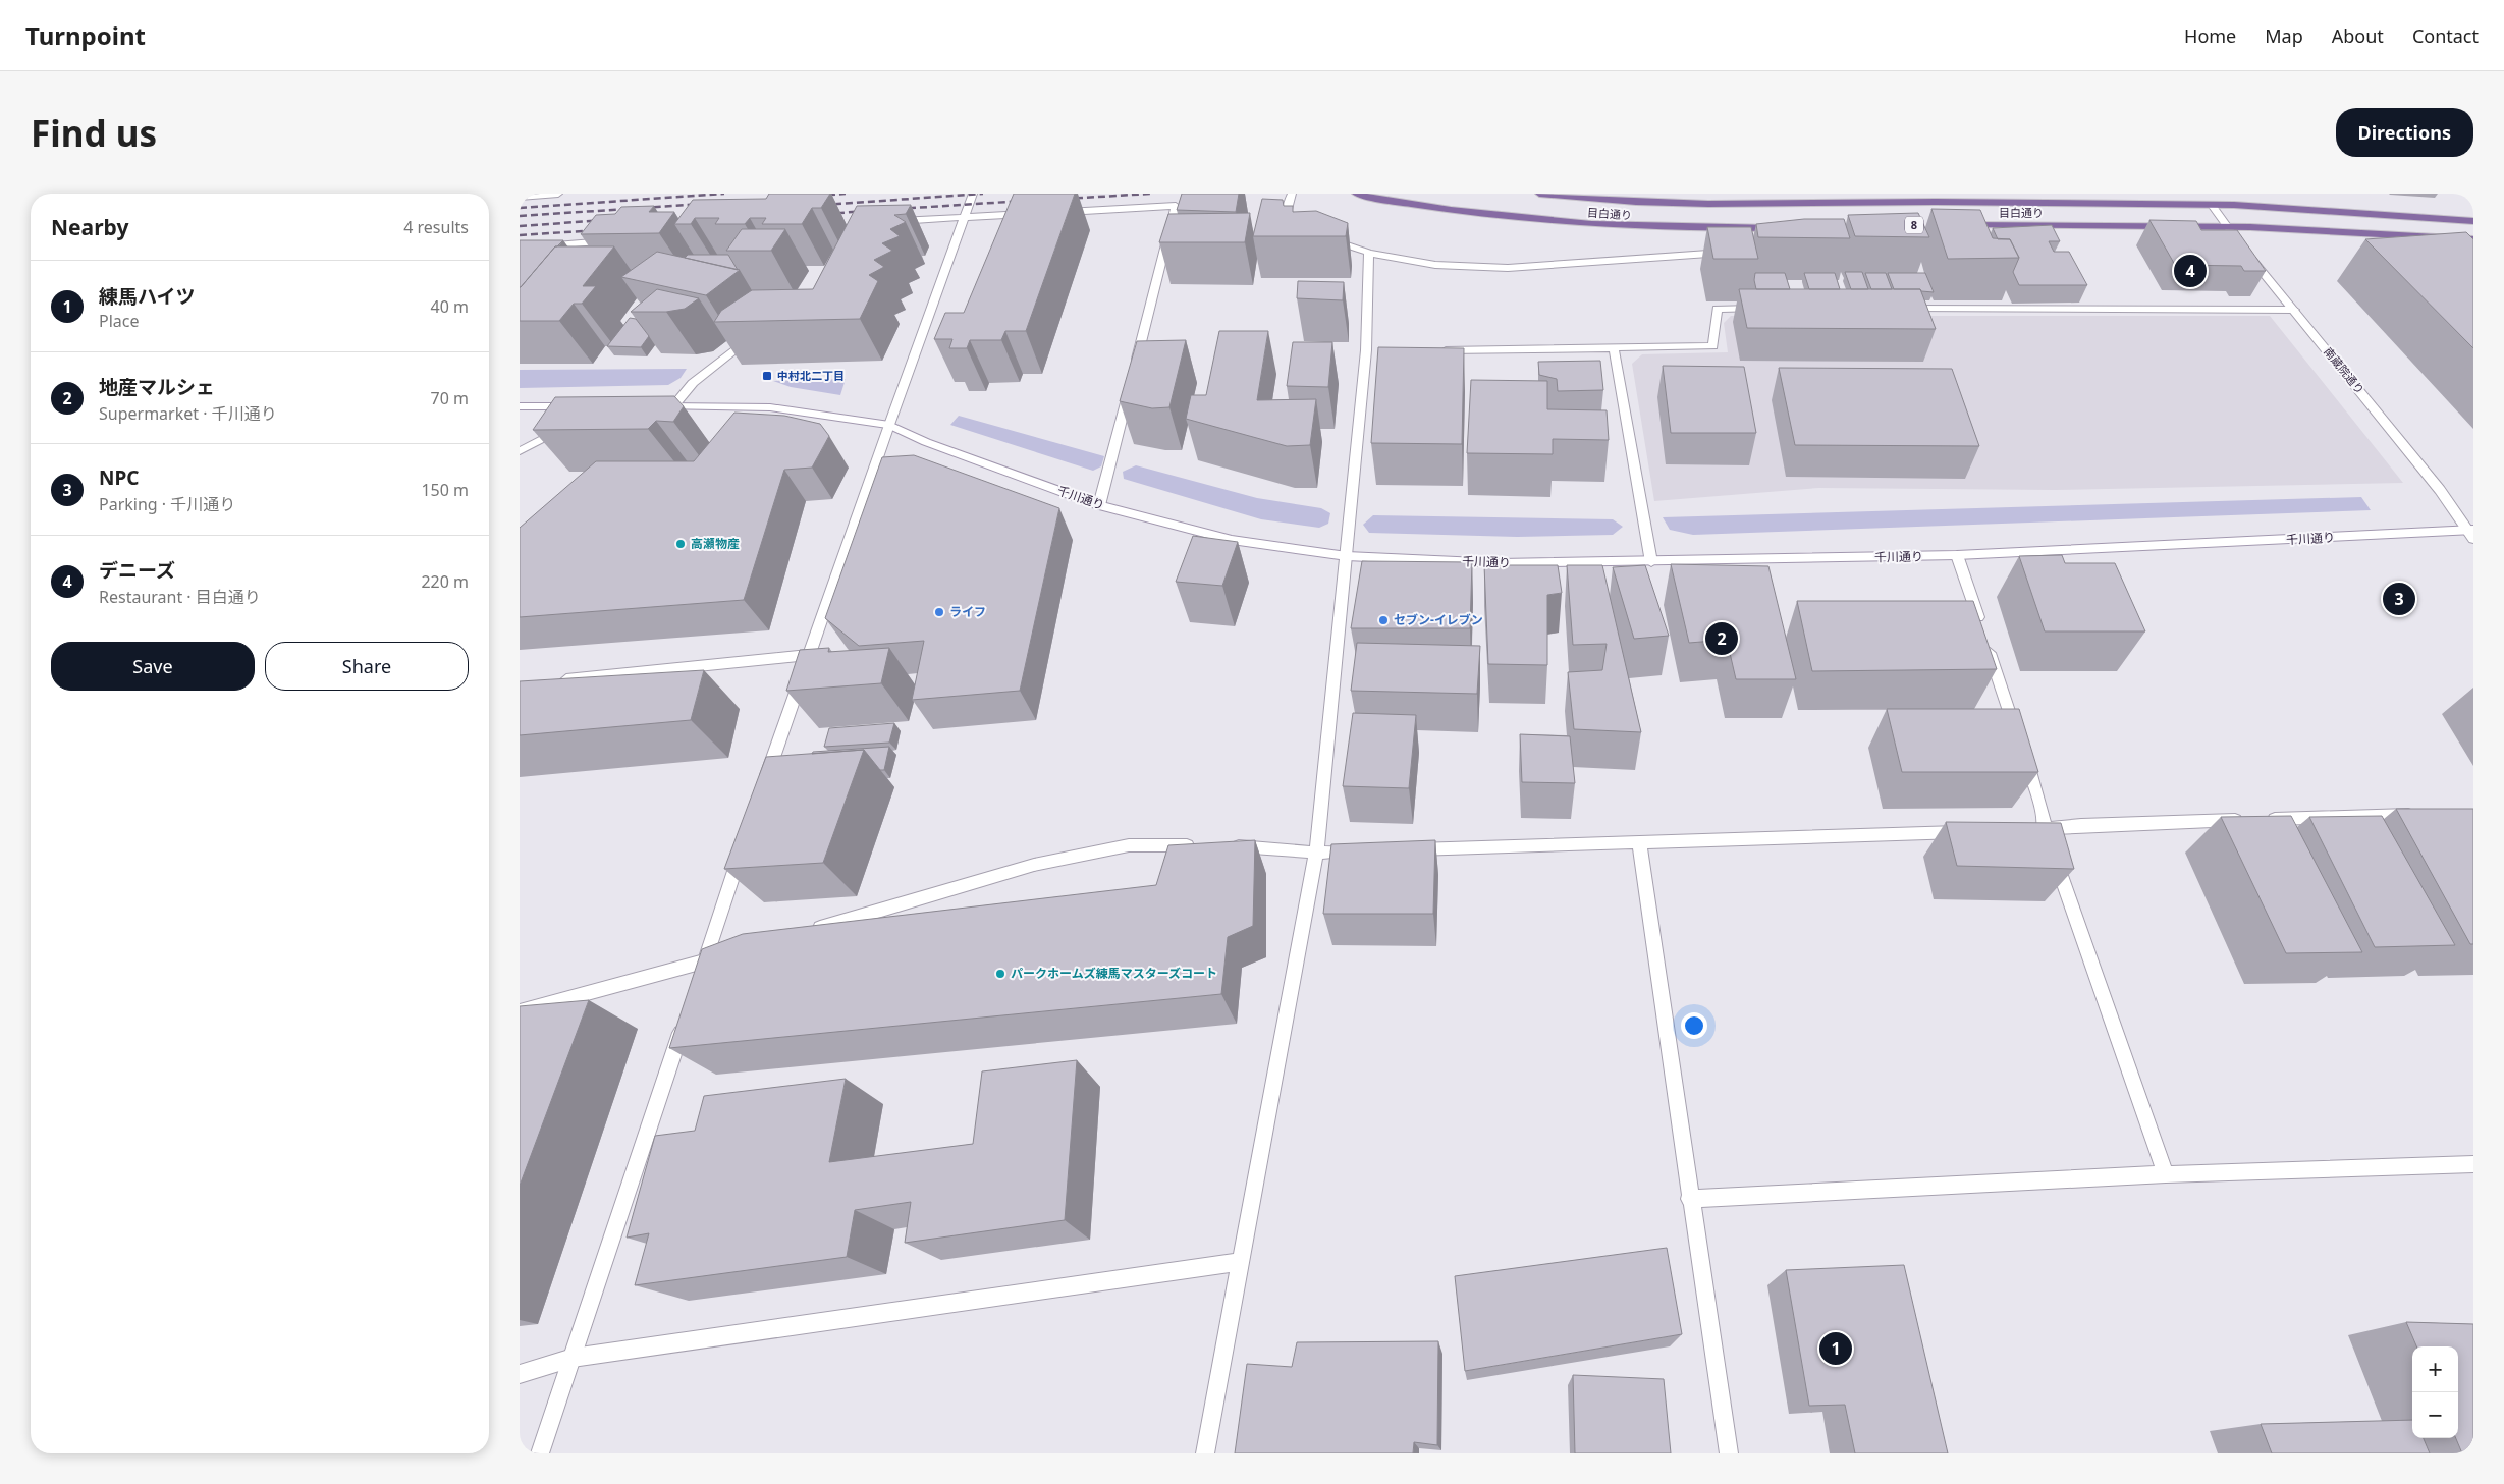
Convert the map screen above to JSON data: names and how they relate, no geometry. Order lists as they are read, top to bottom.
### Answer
{
  "streets": {
    "main road": ["目白通り", "8"],
    "street": ["南蔵院通り", "千川通り"]
  },
  "crossings": [
    ["目白通り", "南蔵院通り"],
    ["南蔵院通り", "千川通り"]
  ],
  "places": {
    "transit": ["中村北二丁目"],
    "other": [
      "高瀬物産",
      "ライフ",
      "セブン-イレブン",
      "パークホームズ練馬マスターズコート"
    ]
  },
  "page": {
    "header": "Turnpoint",
    "nav": [
      "Home",
      "Map",
      "About",
      "Contact"
    ],
    "buttons": [
      "Directions",
      ["Save", "Share"]
    ],
    "title": "Find us",
    "heading": ["Nearby", "4 results"],
    "pins": [
      "4",
      "3",
      "2",
      "1"
    ],
    "list": [
      {
        "mark": "1",
        "name": "練馬ハイツ",
        "note": "Place",
        "value": "40 m"
      },
      {
        "mark": "2",
        "name": "地産マルシェ",
        "note": "Supermarket · 千川通り",
        "value": "70 m"
      },
      {
        "mark": "3",
        "name": "NPC",
        "note": "Parking · 千川通り",
        "value": "150 m"
      },
      {
        "mark": "4",
        "name": "デニーズ",
        "note": "Restaurant · 目白通り",
        "value": "220 m"
      }
    ],
    "map_buttons": ["+", "−"]
  }
}
